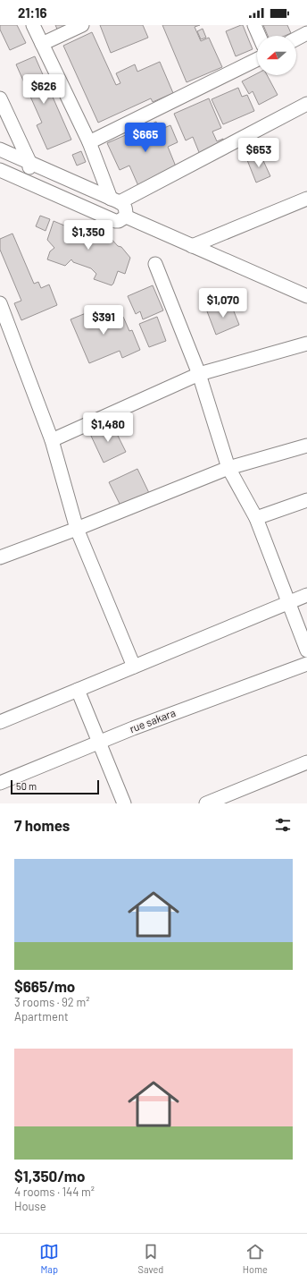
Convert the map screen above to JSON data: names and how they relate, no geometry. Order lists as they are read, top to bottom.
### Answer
{
  "streets": {
    "street": ["rue sakara"]
  },
  "scale_bar": "50 m",
  "north": "left",
  "page": {
    "status": "21:16",
    "price": [
      "$626",
      "$665",
      "$653",
      "$1,350",
      "$1,070",
      "$391",
      "$1,480"
    ],
    "scale": "50 m",
    "heading": "7 homes",
    "list": [
      {
        "name": "$665/mo",
        "note": "3 rooms · 92 m² · Apartment"
      },
      {
        "name": "$1,350/mo",
        "note": "4 rooms · 144 m² · House"
      }
    ],
    "tabs": ["Map", "Saved", "Home"]
  }
}
